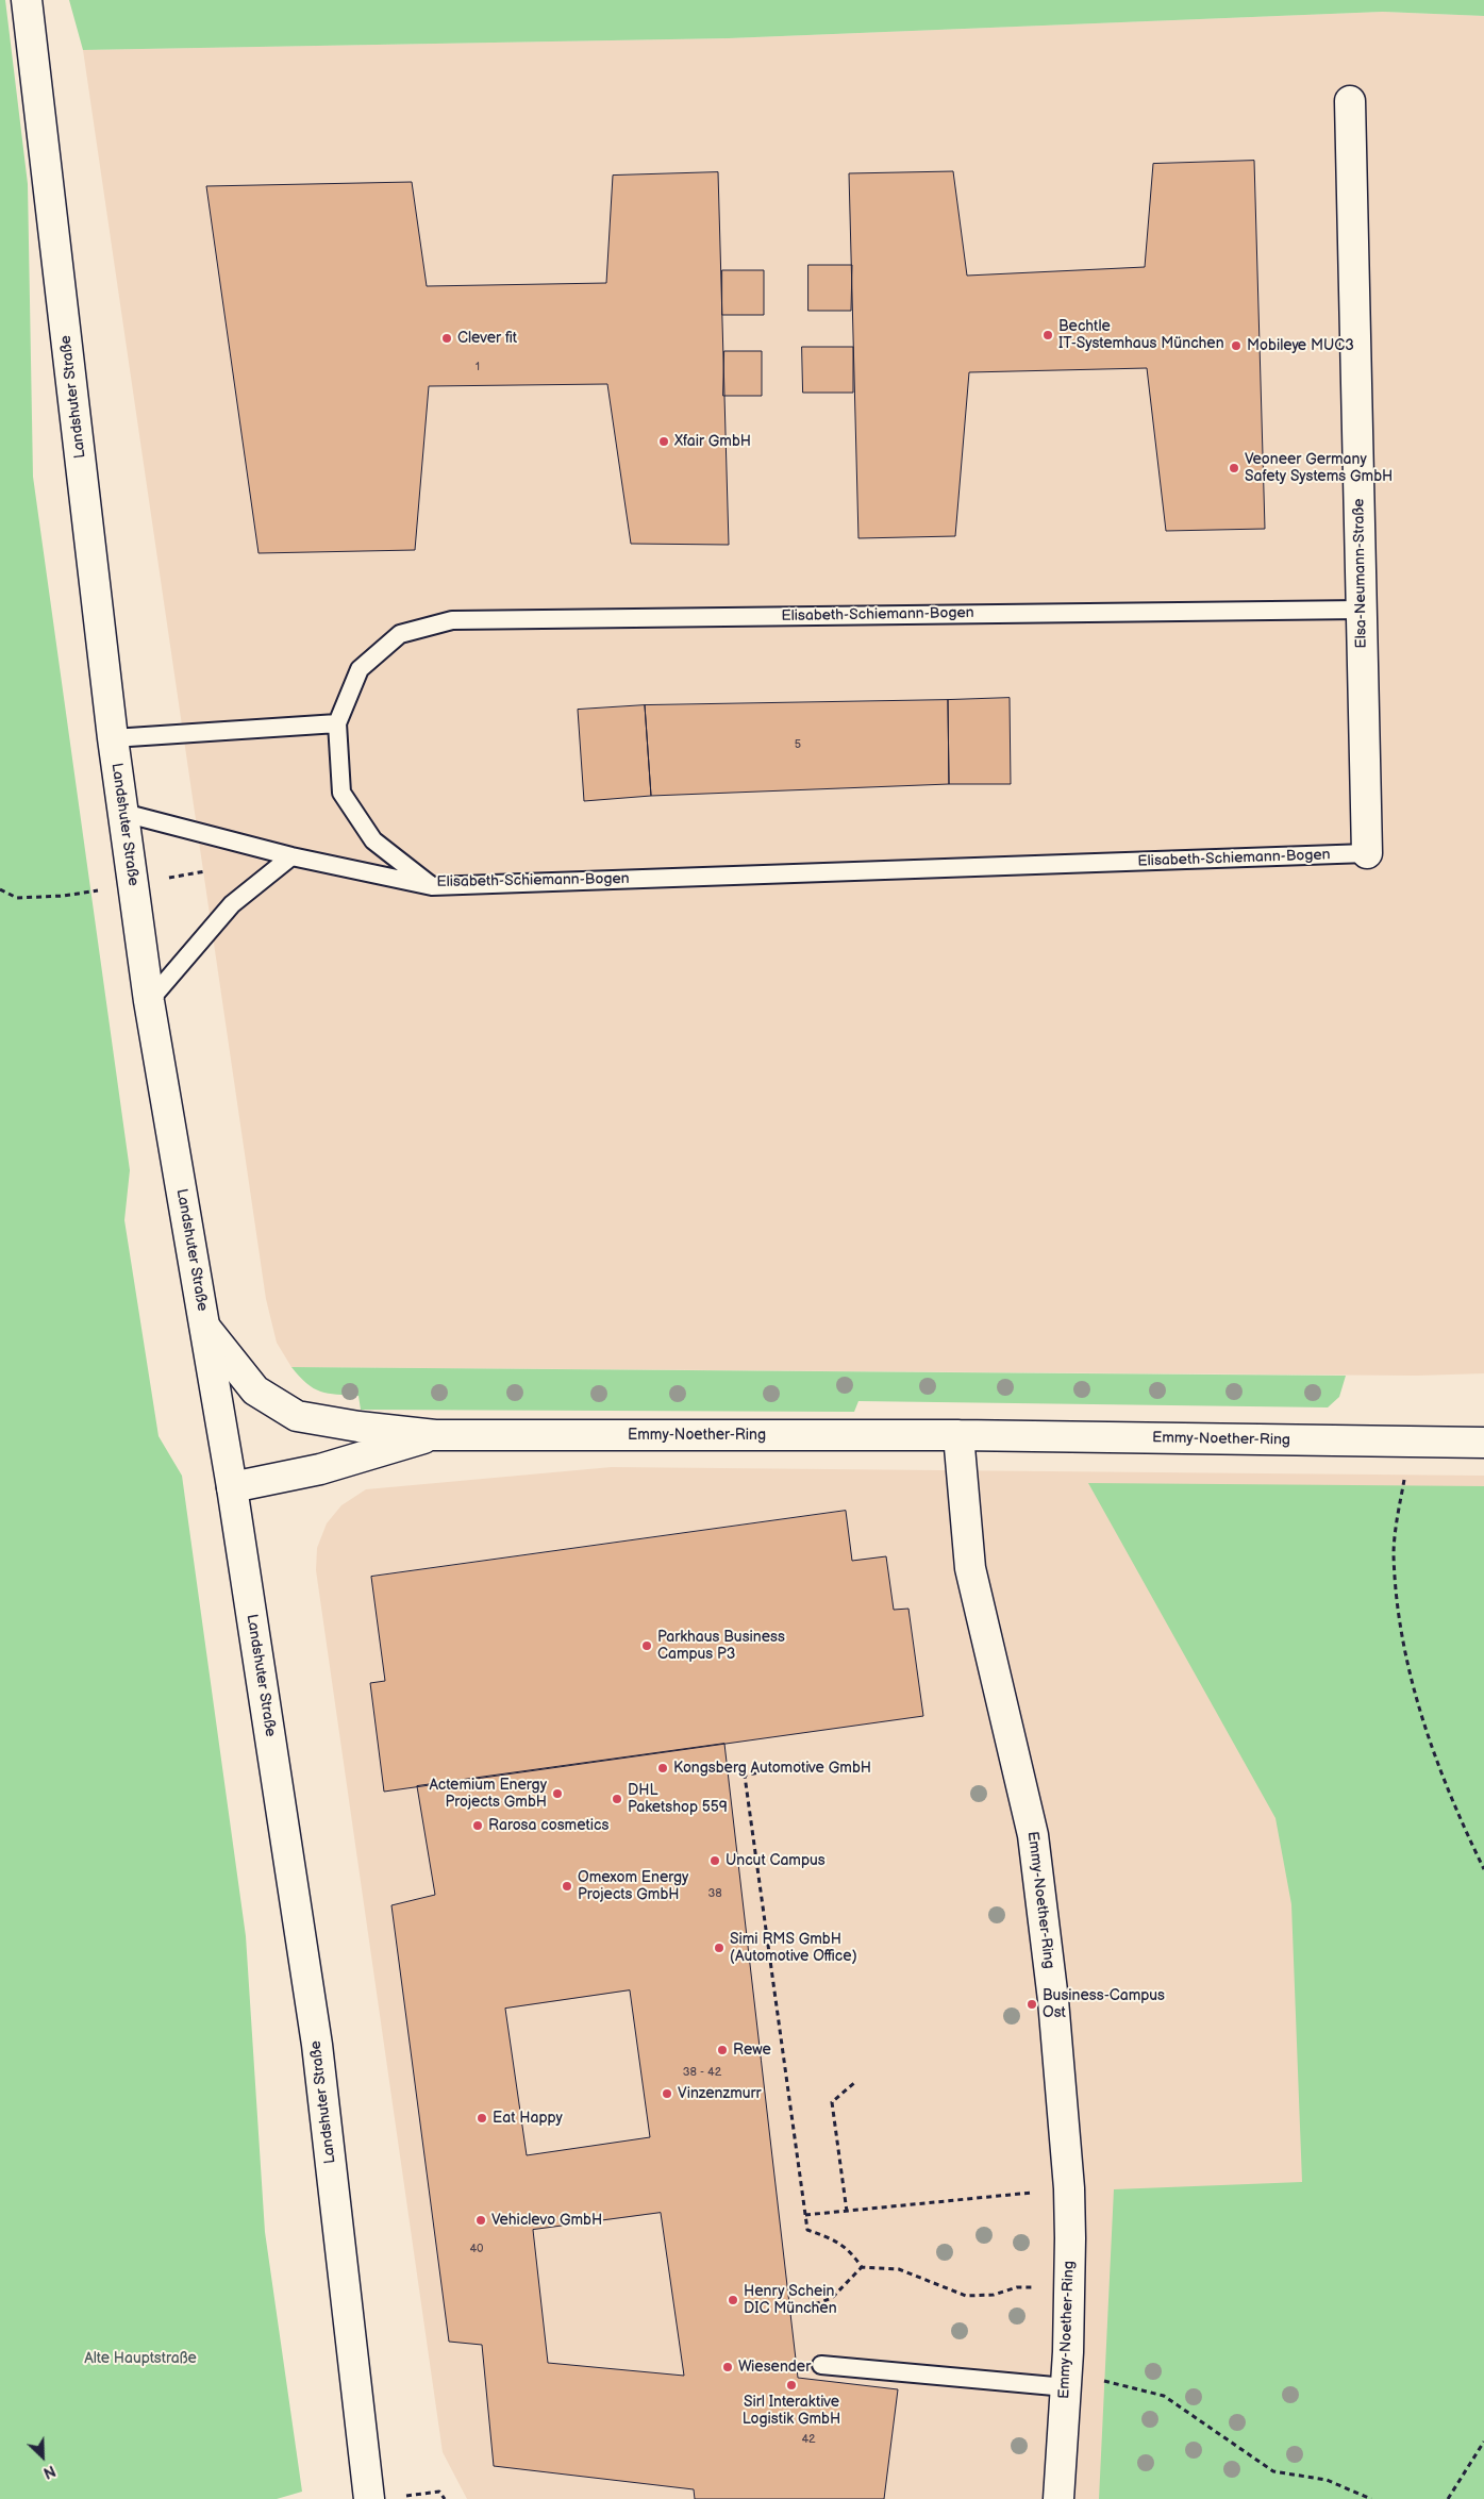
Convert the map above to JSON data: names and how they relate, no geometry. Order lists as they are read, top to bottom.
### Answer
{
  "streets": {
    "street": ["Landshuter Straße", "Elsa-Neumann-Straße", "Emmy-Noether-Ring"],
    "lane": ["Elisabeth-Schiemann-Bogen"]
  },
  "crossings": [
    ["Landshuter Straße", "Emmy-Noether-Ring"],
    ["Elsa-Neumann-Straße", "Elisabeth-Schiemann-Bogen"]
  ],
  "parks": ["Alte Hauptstraße"],
  "places": [
    "Bechtle IT-Systemhaus München",
    "Clever fit",
    "Mobileye MUC3",
    "Xfair GmbH",
    "Veoneer Germany Safety Systems GmbH",
    "Parkhaus Business Campus P3",
    "Kongsberg Automotive GmbH",
    "Actemium Energy Projects GmbH",
    "DHL Paketshop 559",
    "Rarosa cosmetics",
    "Uncut Campus",
    "Omexom Energy Projects GmbH",
    "Simi RMS GmbH (Automotive Office)",
    "Business-Campus Ost",
    "Rewe",
    "Vinzenzmurr",
    "Eat Happy",
    "Vehiclevo GmbH",
    "Henry Schein DIC München",
    "Wiesender",
    "Sirl Interaktive Logistik GmbH"
  ],
  "house_numbers": [
    "1",
    "5",
    "38",
    "38 - 42",
    "40",
    "42"
  ],
  "north": "bottom right"
}
